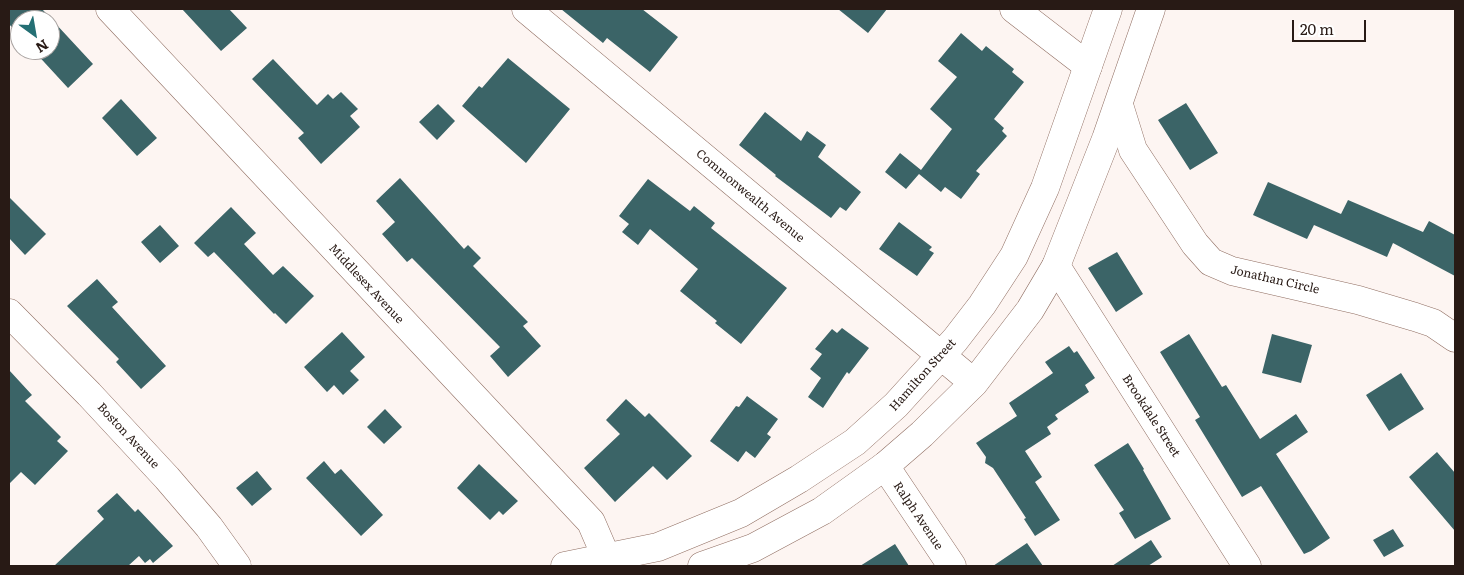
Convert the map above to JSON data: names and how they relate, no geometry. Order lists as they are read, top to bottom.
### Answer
{
  "streets": {
    "street": [
      "Commonwealth Avenue",
      "Jonathan Circle",
      "Middlesex Avenue",
      "Hamilton Street",
      "Brookdale Street",
      "Boston Avenue",
      "Ralph Avenue"
    ]
  },
  "crossings": [
    ["Commonwealth Avenue", "Hamilton Street"],
    ["Middlesex Avenue", "Hamilton Street"]
  ],
  "scale_bar": "20 m",
  "north": "bottom right"
}
